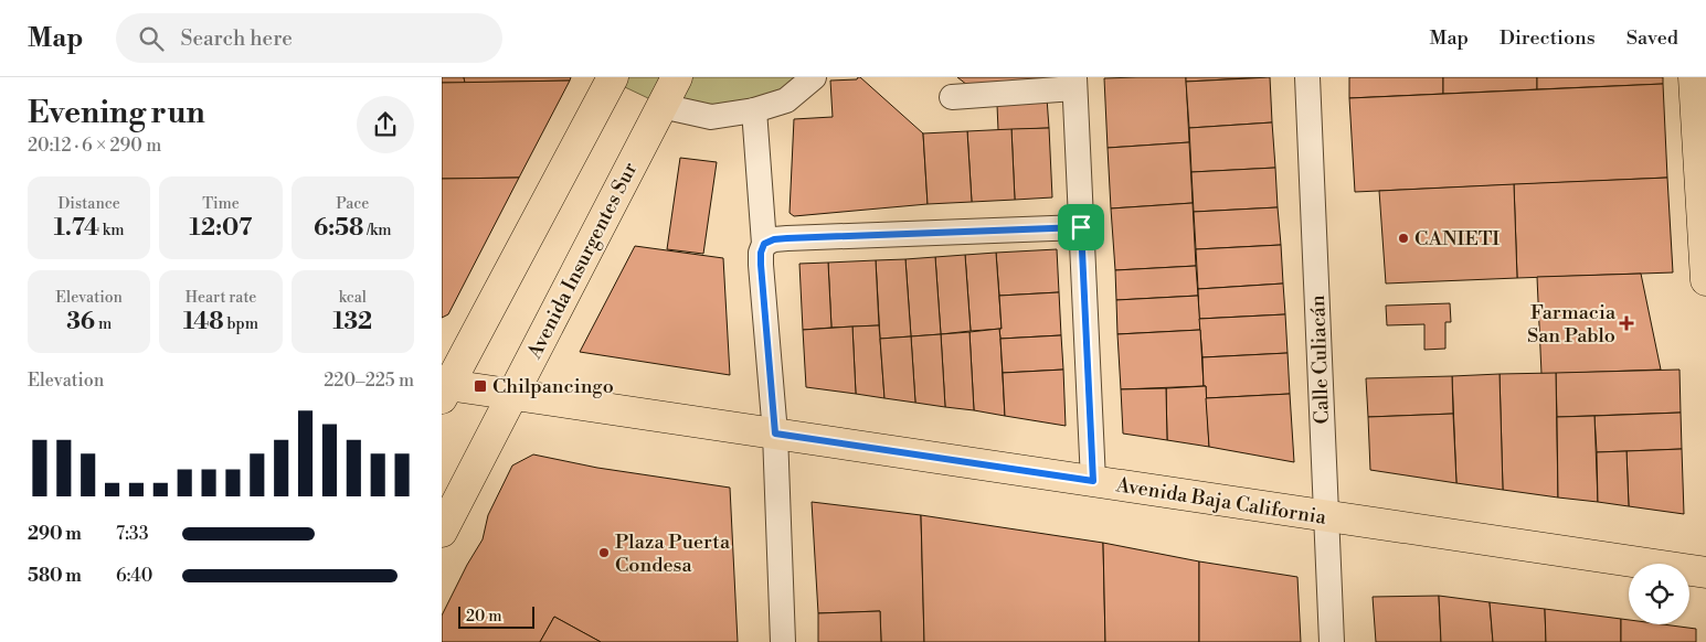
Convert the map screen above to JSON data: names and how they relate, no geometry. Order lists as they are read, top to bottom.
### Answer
{
  "streets": {
    "main road": ["Avenida Insurgentes Sur", "Avenida Baja California"],
    "street": ["Calle Culiacán"]
  },
  "crossings": [
    ["Avenida Insurgentes Sur", "Avenida Baja California"],
    ["Calle Culiacán", "Avenida Baja California"]
  ],
  "places": {
    "other": ["CANIETI", "Plaza Puerta Condesa"],
    "health": ["Farmacia San Pablo"],
    "transit": ["Chilpancingo"]
  },
  "scale_bar": "20 m",
  "page": {
    "header": "Map",
    "search": "Search here",
    "nav": ["Map", "Directions", "Saved"],
    "heading": ["Evening run", "20:12 · 6 × 290 m"],
    "stats": [
      ["Distance", "1.74 km"],
      ["Time", "12:07"],
      ["Pace", "6:58 /km"],
      ["Elevation", "36 m"],
      ["Heart rate", "148 bpm"],
      ["kcal", "132"]
    ],
    "chart": ["Elevation", "220–225 m"],
    "list": [
      {
        "name": "290 m",
        "note": "7:33"
      },
      {
        "name": "580 m",
        "note": "6:40"
      }
    ],
    "scale": "20 m"
  }
}
